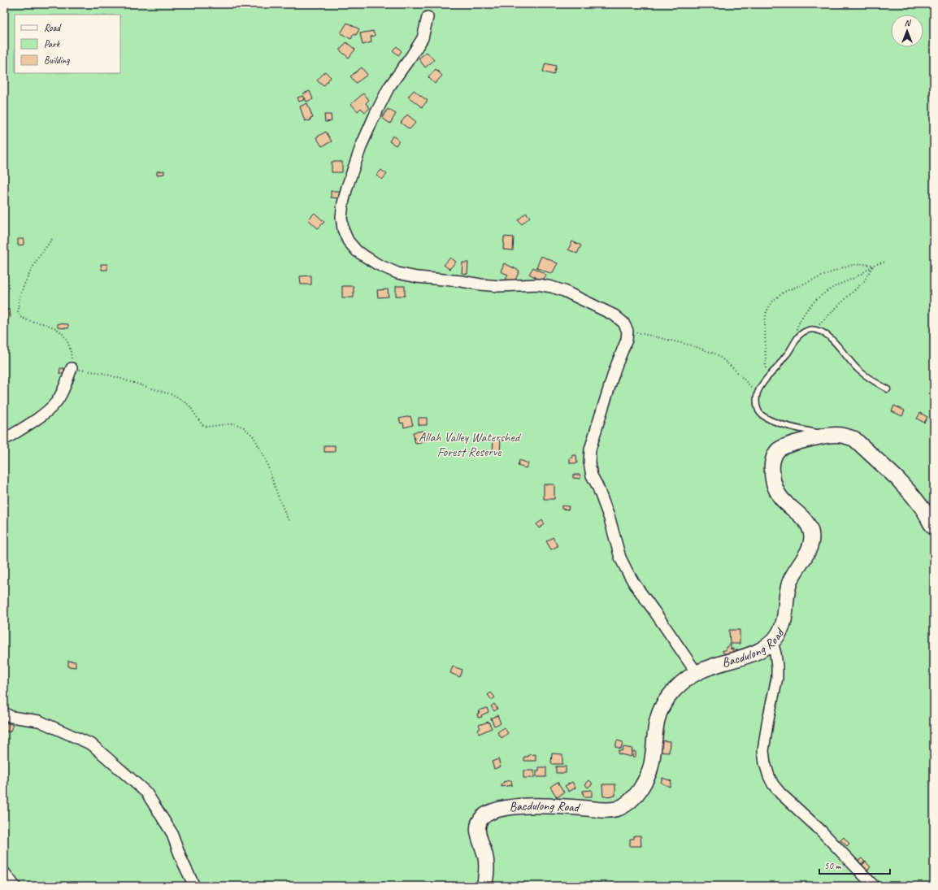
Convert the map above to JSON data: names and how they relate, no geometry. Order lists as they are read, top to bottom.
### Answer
{
  "streets": {
    "street": ["Bacdulong Road"]
  },
  "parks": ["Allah Valley Watershed Forest Reserve"],
  "legend": ["Road", "Park", "Building"],
  "scale_bar": "50 m",
  "north": "top"
}
